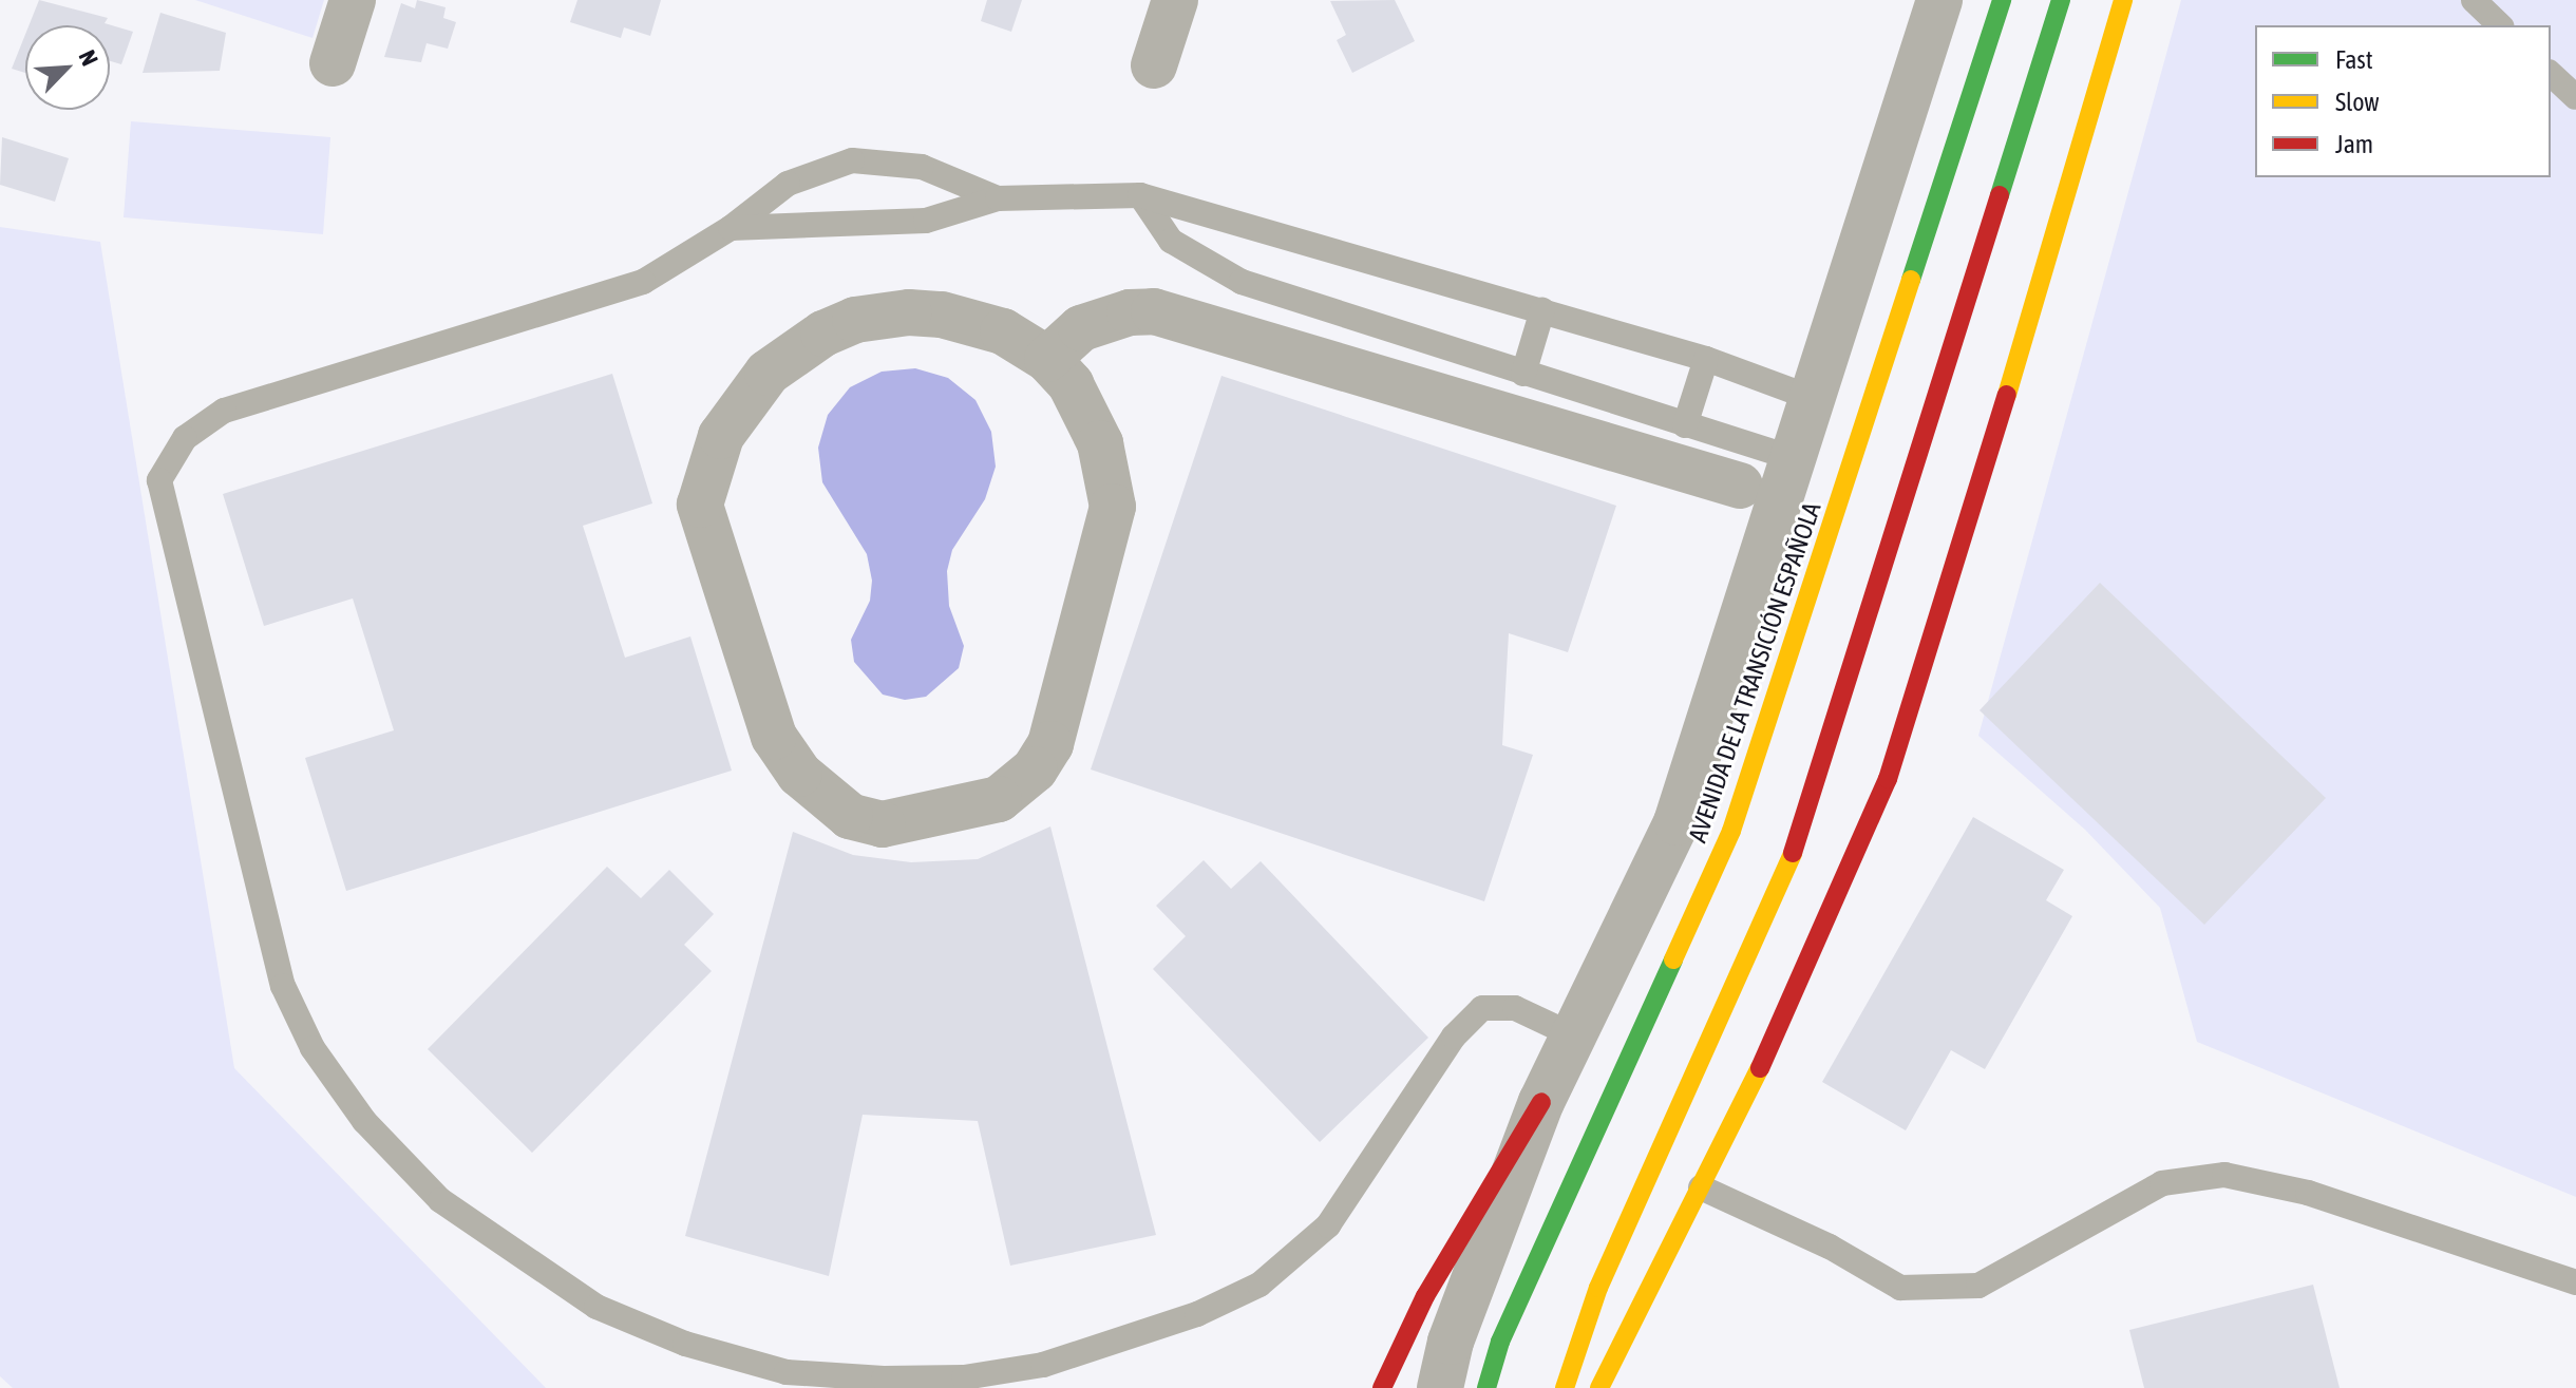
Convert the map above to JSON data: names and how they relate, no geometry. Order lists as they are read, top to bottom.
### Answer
{
  "streets": {
    "main road": ["AVENIDA DE LA TRANSICIÓN ESPAÑOLA"]
  },
  "legend": ["Fast", "Slow", "Jam"],
  "north": "top right"
}
